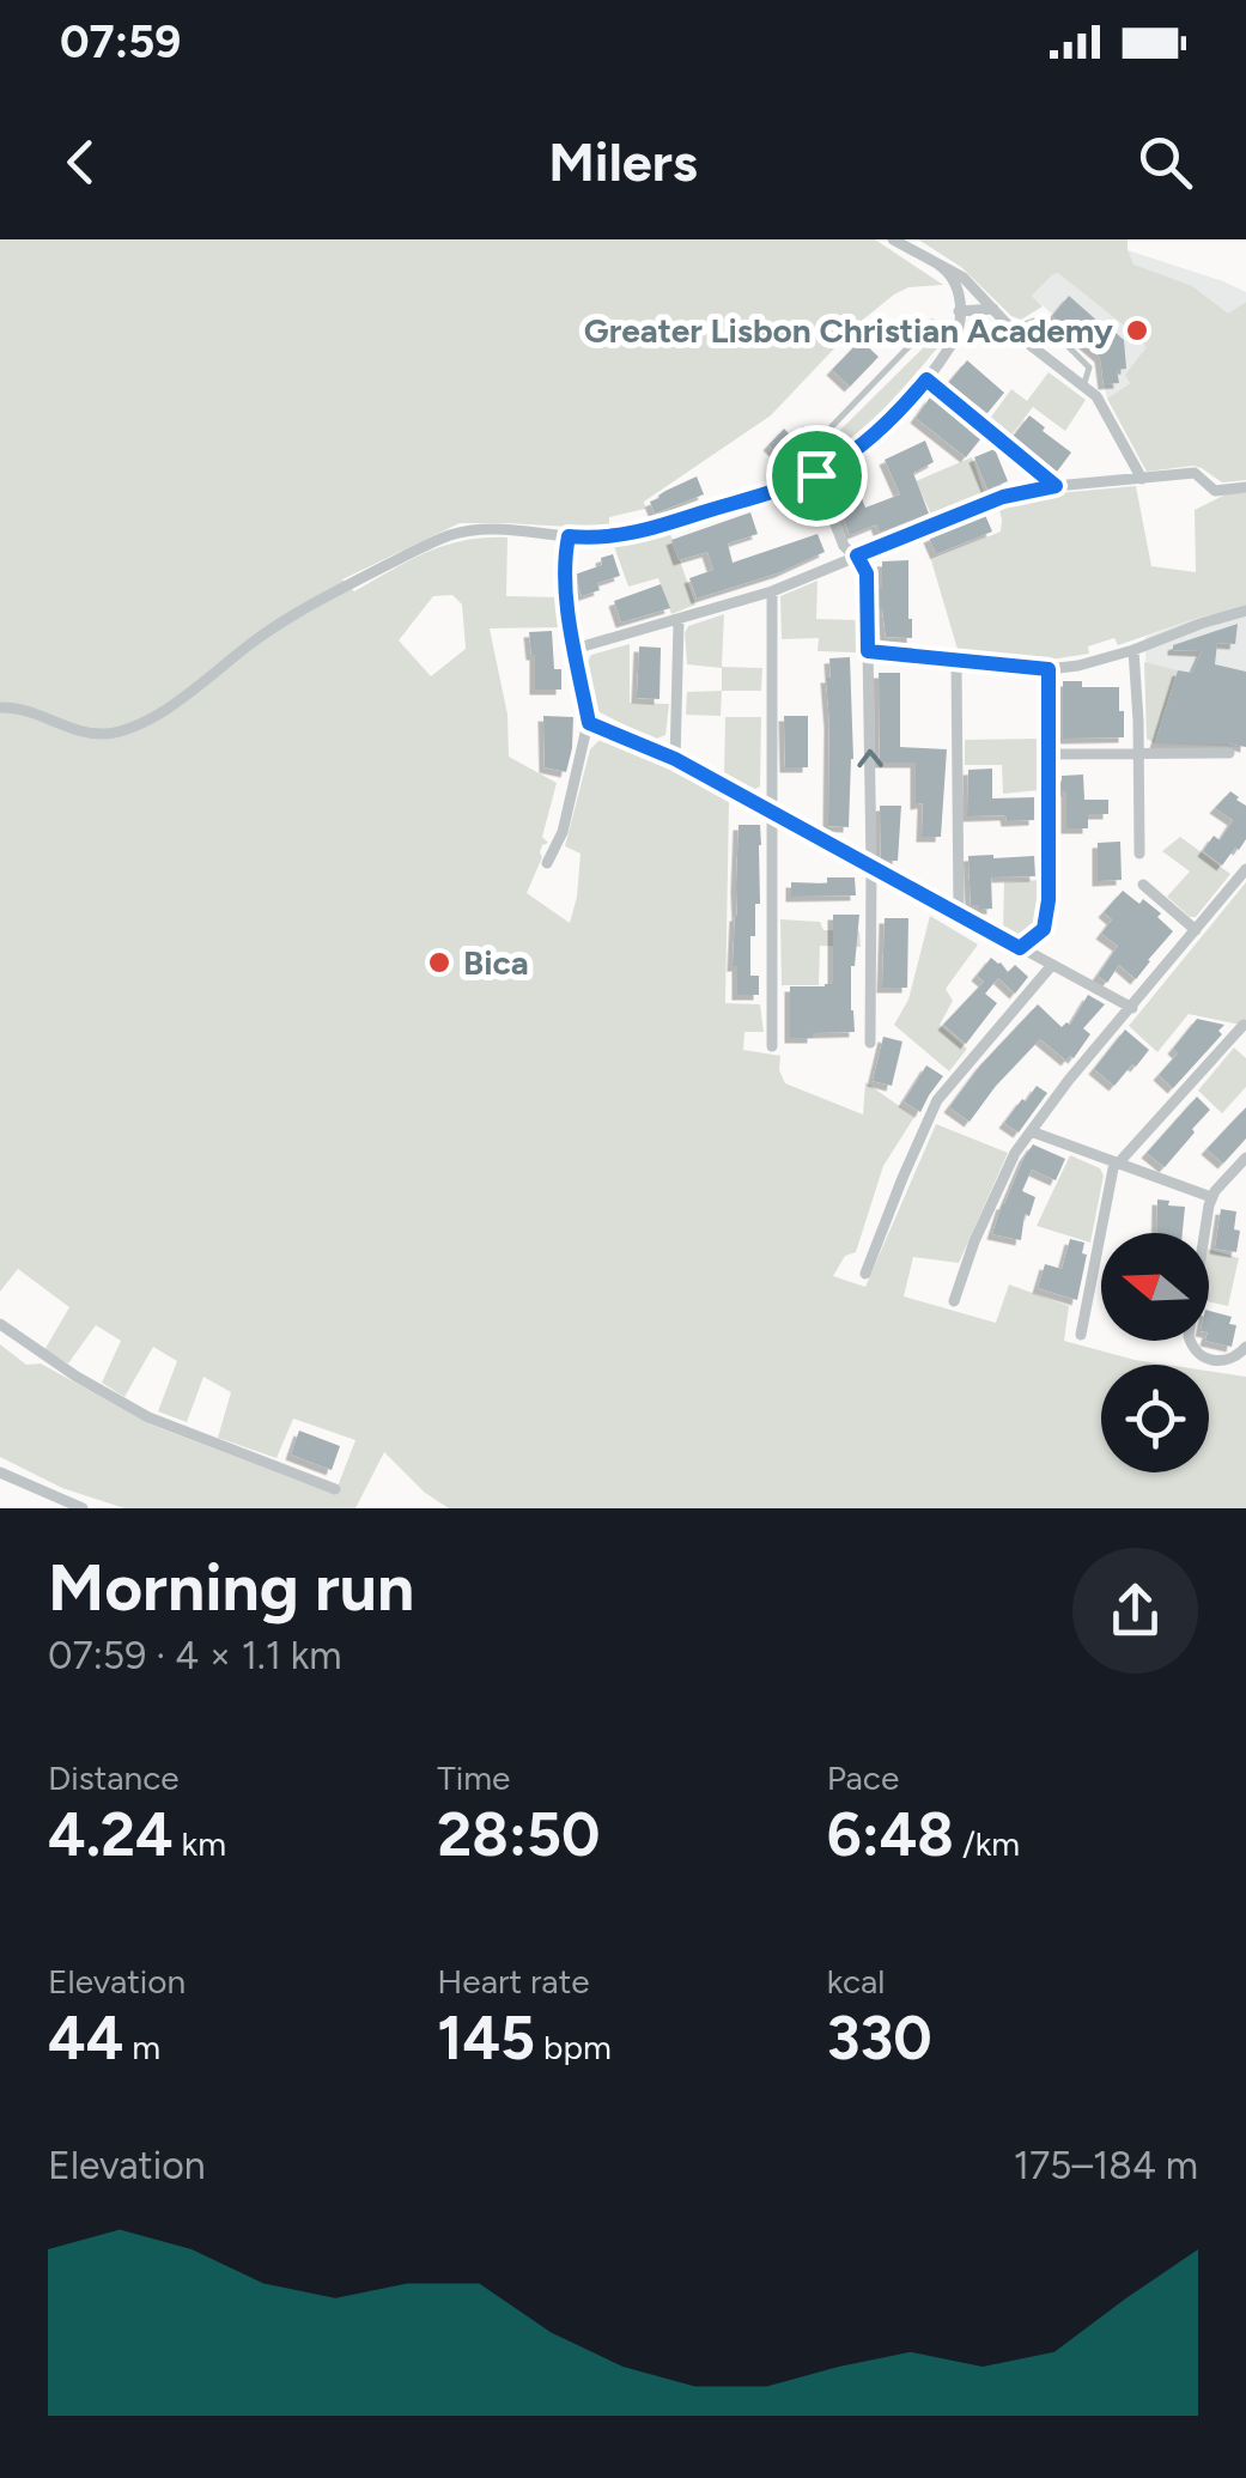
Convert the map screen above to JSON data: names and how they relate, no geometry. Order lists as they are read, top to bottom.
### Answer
{
  "places": ["Greater Lisbon Christian Academy", "Bica"],
  "north": "left",
  "page": {
    "status": "07:59",
    "header": "Milers",
    "heading": ["Morning run", "07:59 · 4 × 1.1 km"],
    "stats": [
      ["Distance", "4.24 km"],
      ["Time", "28:50"],
      ["Pace", "6:48 /km"],
      ["Elevation", "44 m"],
      ["Heart rate", "145 bpm"],
      ["kcal", "330"]
    ],
    "chart": ["Elevation", "175–184 m"]
  }
}
